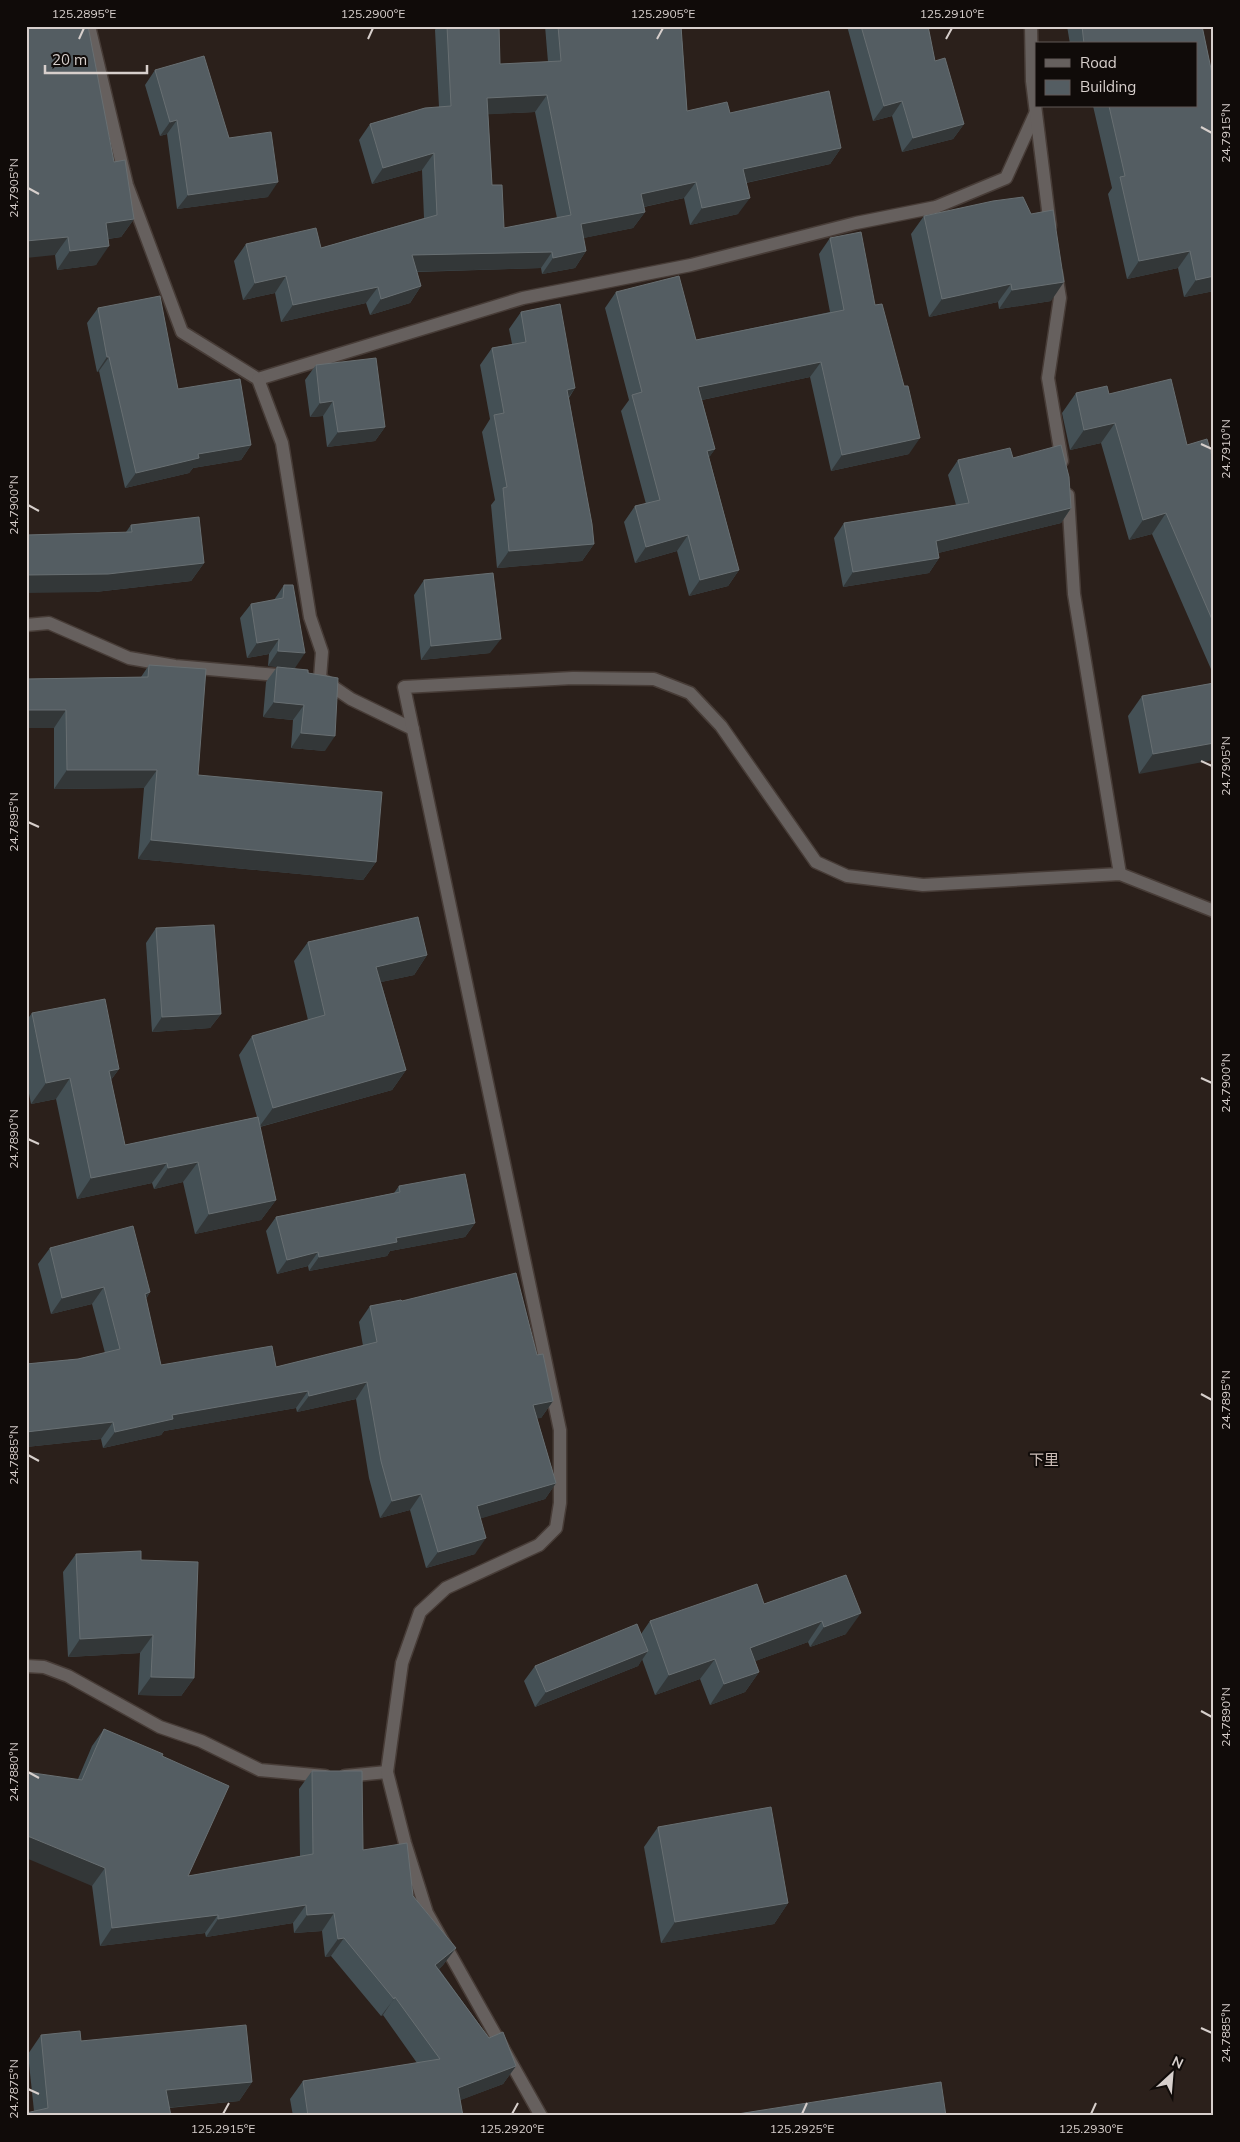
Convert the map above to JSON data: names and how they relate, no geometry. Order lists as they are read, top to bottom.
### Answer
{
  "districts": ["下里"],
  "legend": ["Road", "Building"],
  "scale_bar": "20 m",
  "north": "top right",
  "coordinates": [
    "125.2895°E",
    "125.2900°E",
    "125.2905°E",
    "125.2910°E",
    "24.7915°N",
    "24.7905°N",
    "24.7910°N",
    "24.7900°N",
    "24.7895°N",
    "24.7890°N",
    "24.7885°N",
    "24.7880°N",
    "24.7875°N",
    "125.2915°E",
    "125.2920°E",
    "125.2925°E",
    "125.2930°E"
  ]
}
